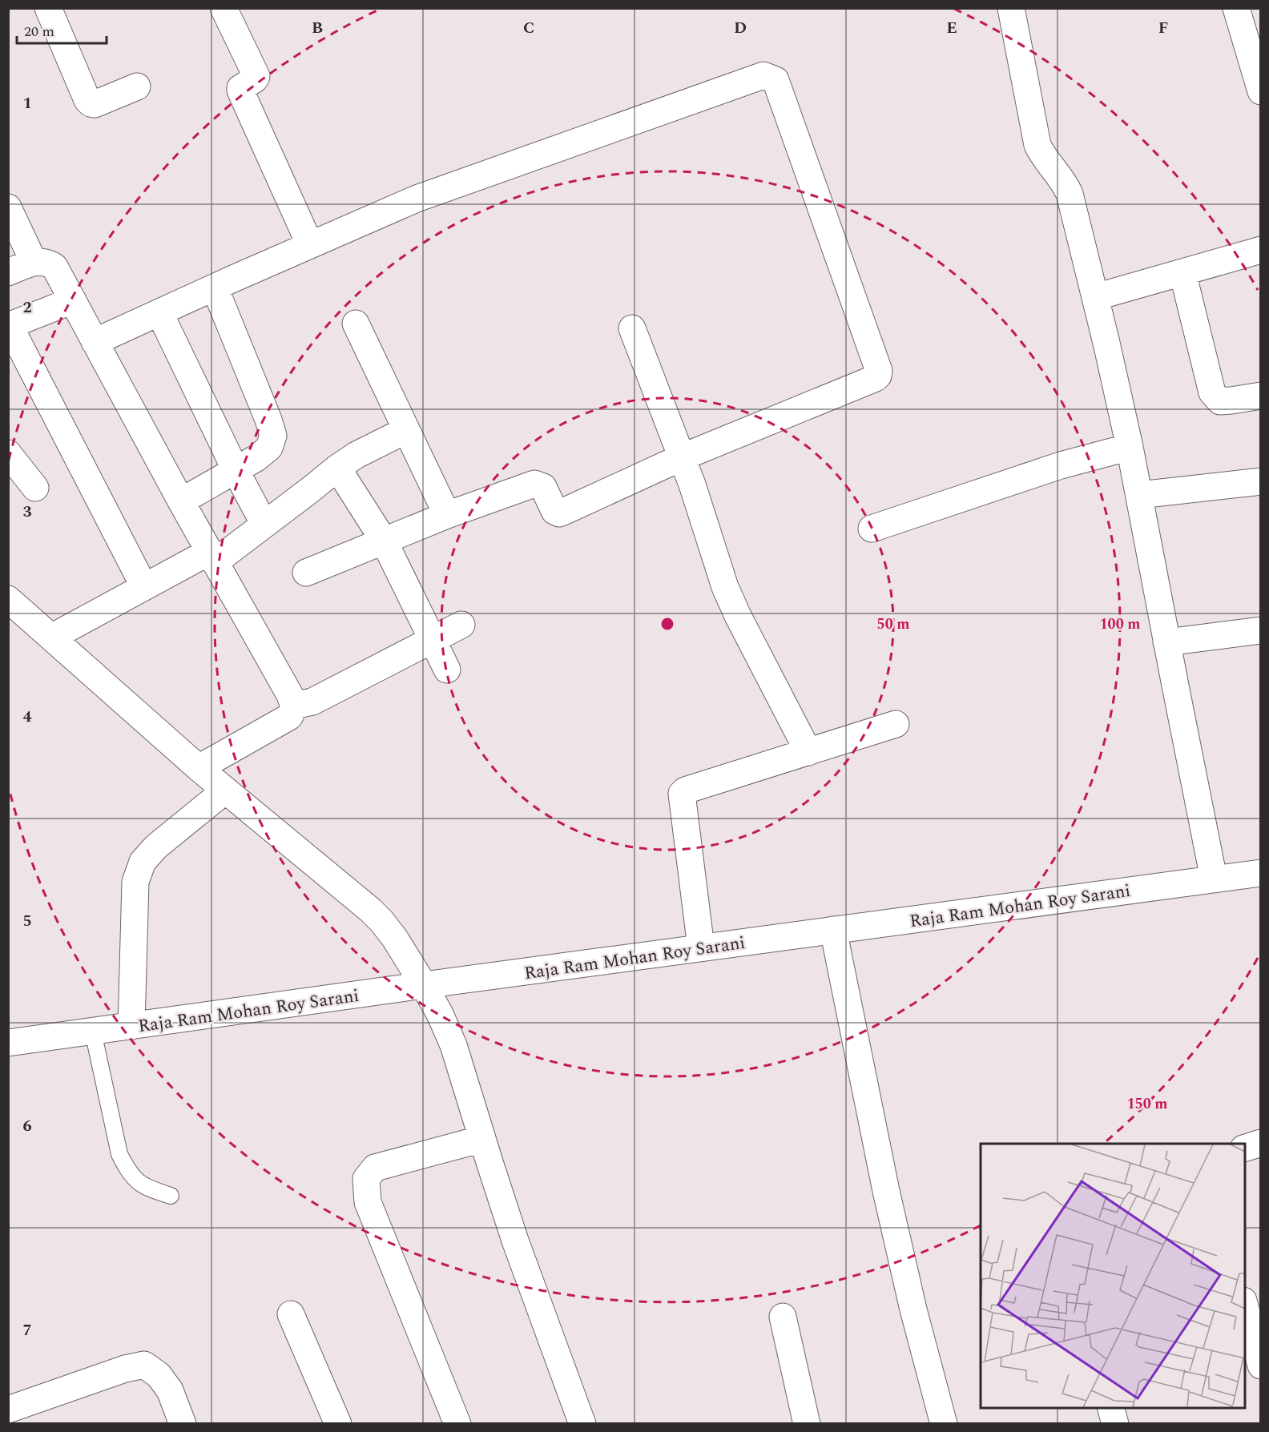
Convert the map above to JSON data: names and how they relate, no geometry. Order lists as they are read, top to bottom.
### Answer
{
  "streets": {
    "street": ["Raja Ram Mohan Roy Sarani"]
  },
  "scale_bar": "20 m",
  "grid": {
    "columns": [
      "B",
      "C",
      "D",
      "E",
      "F"
    ],
    "rows": [
      "1",
      "2",
      "3",
      "4",
      "5",
      "6",
      "7"
    ]
  },
  "rings": ["50 m", "100 m", "150 m"]
}
